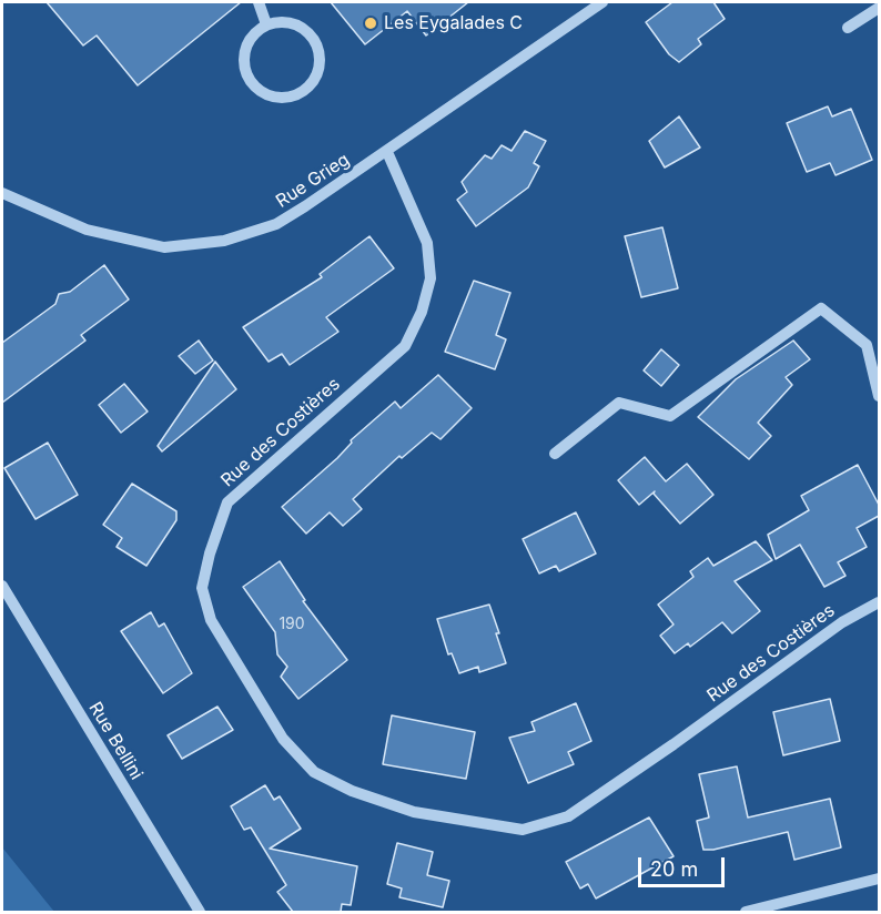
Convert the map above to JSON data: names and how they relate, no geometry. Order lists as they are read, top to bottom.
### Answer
{
  "streets": {
    "street": ["Rue Grieg", "Rue des Costières", "Rue Bellini"]
  },
  "crossings": [
    ["Rue Grieg", "Rue des Costières"]
  ],
  "places": ["Les Eygalades C"],
  "house_numbers": ["190"],
  "scale_bar": "20 m"
}
